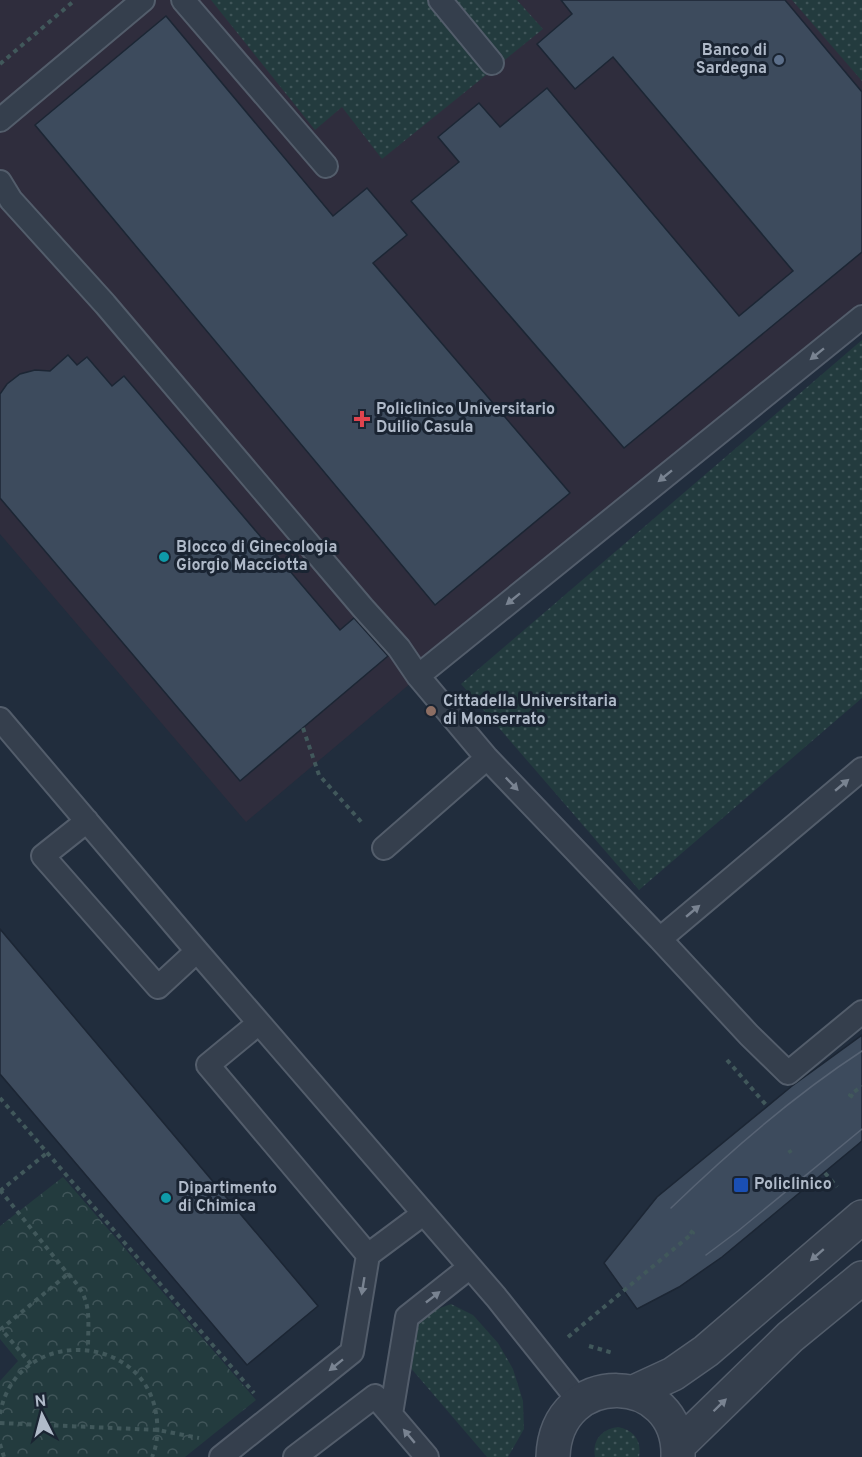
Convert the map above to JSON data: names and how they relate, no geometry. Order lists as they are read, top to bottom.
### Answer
{
  "places": {
    "other": [
      "Banco di Sardegna",
      "Blocco di Ginecologia Giorgio Macciotta",
      "Cittadella Universitaria di Monserrato",
      "Dipartimento di Chimica"
    ],
    "health": ["Policlinico Universitario Duilio Casula"],
    "transit": ["Policlinico"]
  },
  "north": "top"
}
